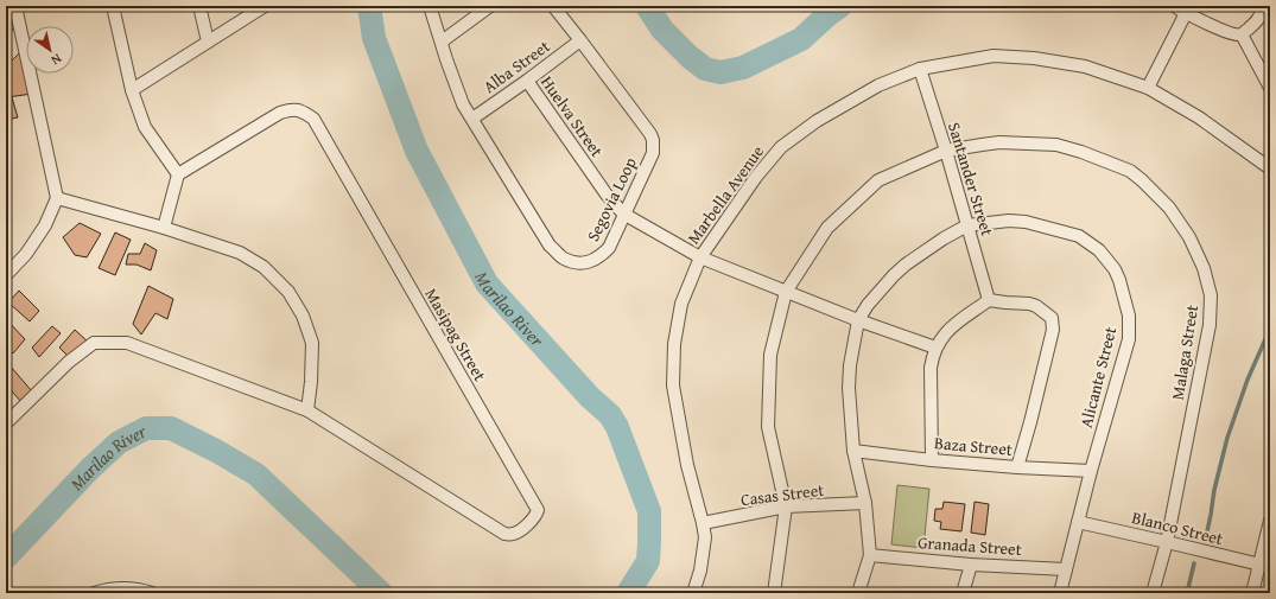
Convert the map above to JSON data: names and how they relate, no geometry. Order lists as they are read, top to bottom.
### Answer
{
  "streets": {
    "street": [
      "Alba Street",
      "Huelva Street",
      "Santander Street",
      "Marbella Avenue",
      "Segovia Loop",
      "Masipag Street",
      "Malaga Street",
      "Alicante Street",
      "Baza Street",
      "Casas Street",
      "Blanco Street",
      "Granada Street"
    ]
  },
  "crossings": [
    ["Alba Street", "Huelva Street"],
    ["Alba Street", "Segovia Loop"],
    ["Huelva Street", "Marbella Avenue"],
    ["Huelva Street", "Segovia Loop"],
    ["Huelva Street", "Malaga Street"],
    ["Huelva Street", "Alicante Street"],
    ["Santander Street", "Marbella Avenue"],
    ["Santander Street", "Malaga Street"],
    ["Santander Street", "Alicante Street"],
    ["Marbella Avenue", "Casas Street"],
    ["Malaga Street", "Casas Street"],
    ["Malaga Street", "Blanco Street"],
    ["Alicante Street", "Baza Street"],
    ["Alicante Street", "Casas Street"],
    ["Alicante Street", "Blanco Street"],
    ["Alicante Street", "Granada Street"]
  ],
  "water": ["Marilao River"],
  "north": "bottom right"
}
